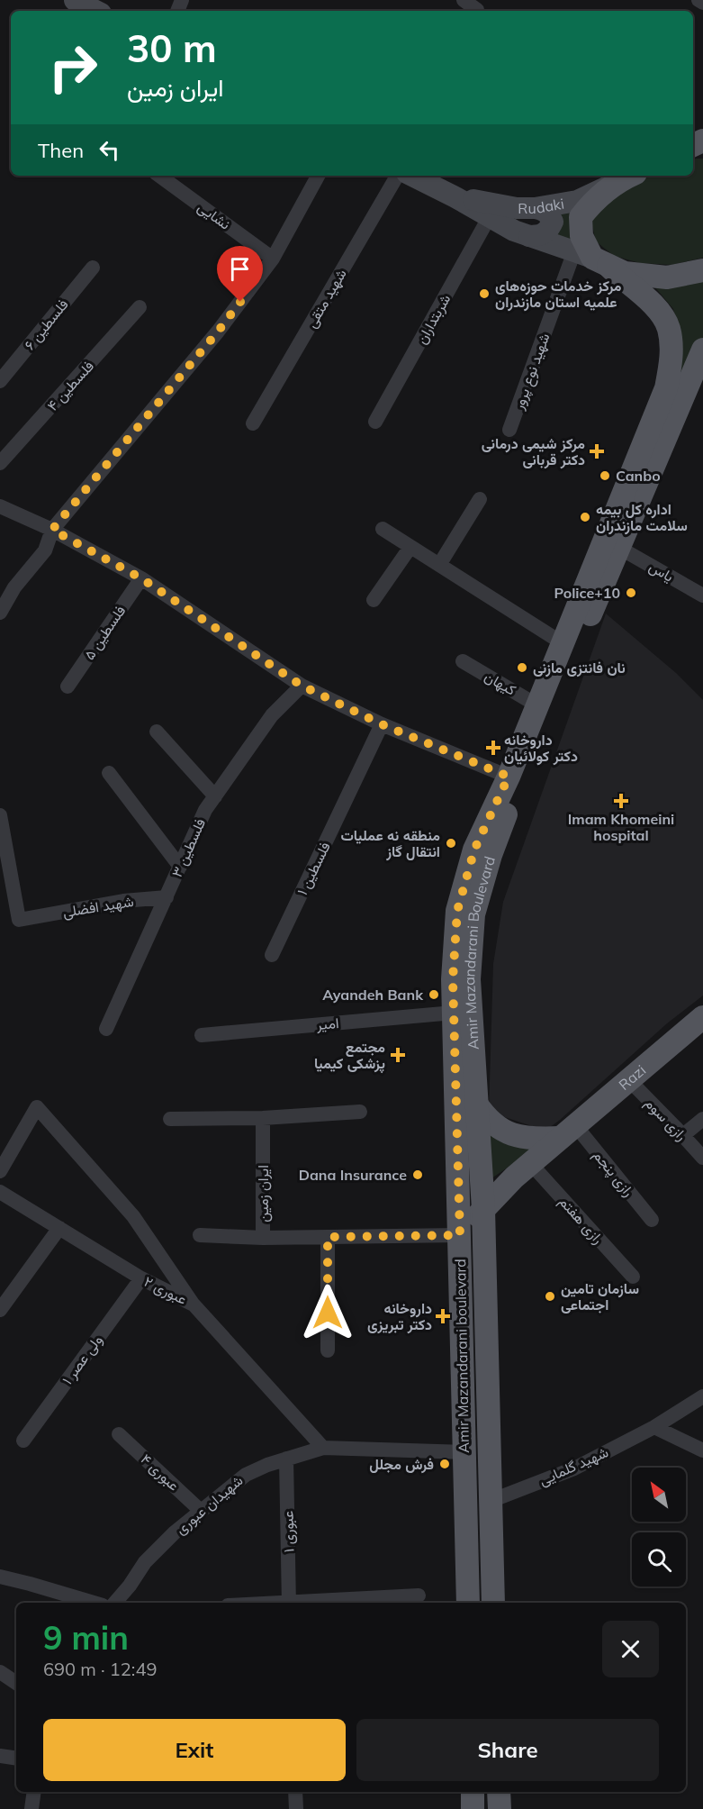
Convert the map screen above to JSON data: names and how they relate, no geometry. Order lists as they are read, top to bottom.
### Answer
{
  "streets": {
    "main road": [
      "Rudaki",
      "Amir Mazandarani Boulevard",
      "Razi",
      "Amir Mazandarani boulevard"
    ],
    "street": [
      "نشایی",
      "شهید متقی",
      "شربتداران",
      "فلسطین ۶",
      "شهید نوع پرور",
      "فلسطین ۴",
      "یاس",
      "فلسطین ۵",
      "کیهان",
      "فلسطین ۳",
      "فلسطین ۱",
      "شهید افضلی",
      "امیر",
      "رازی سوم",
      "رازی پنجم",
      "ایران زمین",
      "رازی هفتم",
      "عبوری ۲",
      "ولی عصر ۱",
      "شهید گلمایی",
      "عبوری ۴",
      "شهیدان عبوری",
      "عبوری ۱"
    ]
  },
  "crossings": [
    ["Rudaki", "شربتداران"],
    ["Rudaki", "شهید نوع پرور"],
    ["Rudaki", "Amir Mazandarani boulevard"],
    ["شهید نوع پرور", "Amir Mazandarani boulevard"],
    ["یاس", "Amir Mazandarani Boulevard"],
    ["کیهان", "Amir Mazandarani boulevard"],
    ["فلسطین ۳", "شهید افضلی"],
    ["Amir Mazandarani Boulevard", "Razi"],
    ["Amir Mazandarani Boulevard", "Amir Mazandarani boulevard"],
    ["امیر", "Amir Mazandarani boulevard"],
    ["Razi", "رازی سوم"],
    ["Razi", "رازی پنجم"],
    ["Razi", "ایران زمین"],
    ["Razi", "رازی هفتم"],
    ["Razi", "Amir Mazandarani boulevard"],
    ["ایران زمین", "Amir Mazandarani boulevard"],
    ["عبوری ۲", "ولی عصر ۱"],
    ["عبوری ۲", "شهیدان عبوری"],
    ["Amir Mazandarani boulevard", "شهید گلمایی"],
    ["Amir Mazandarani boulevard", "شهیدان عبوری"],
    ["عبوری ۴", "شهیدان عبوری"],
    ["شهیدان عبوری", "عبوری ۱"]
  ],
  "places": {
    "other": [
      "مرکز خدمات حوزه‌های علمیه استان مازندران",
      "Canbo",
      "اداره کل بیمه سلامت مازندران",
      "Police+10",
      "نان فانتزی مازنی",
      "منطقه نه عملیات انتقال گاز",
      "Ayandeh Bank",
      "Dana Insurance",
      "سازمان تامین اجتماعی",
      "فرش مجلل"
    ],
    "health": [
      "مرکز شیمی درمانی دکتر قربانی",
      "داروخانه دکتر کولائیان",
      "Imam Khomeini hospital",
      "مجتمع پزشکی کیمیا",
      "داروخانه دکتر تبریزی"
    ]
  },
  "north": "top left",
  "page": {
    "turn": ["30 m", "ایران زمین"],
    "then": "Then",
    "heading": ["9 min", "690 m · 12:49"],
    "buttons": ["Exit", "Share"]
  }
}
